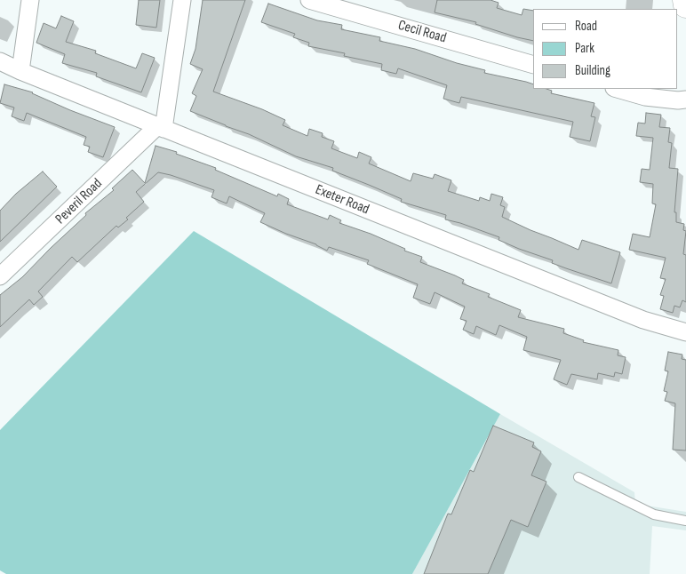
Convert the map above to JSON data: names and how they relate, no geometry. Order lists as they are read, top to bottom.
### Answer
{
  "streets": {
    "street": ["Cecil Road", "Exeter Road", "Peveril Road"]
  },
  "crossings": [
    ["Exeter Road", "Peveril Road"]
  ],
  "legend": ["Road", "Park", "Building"]
}
